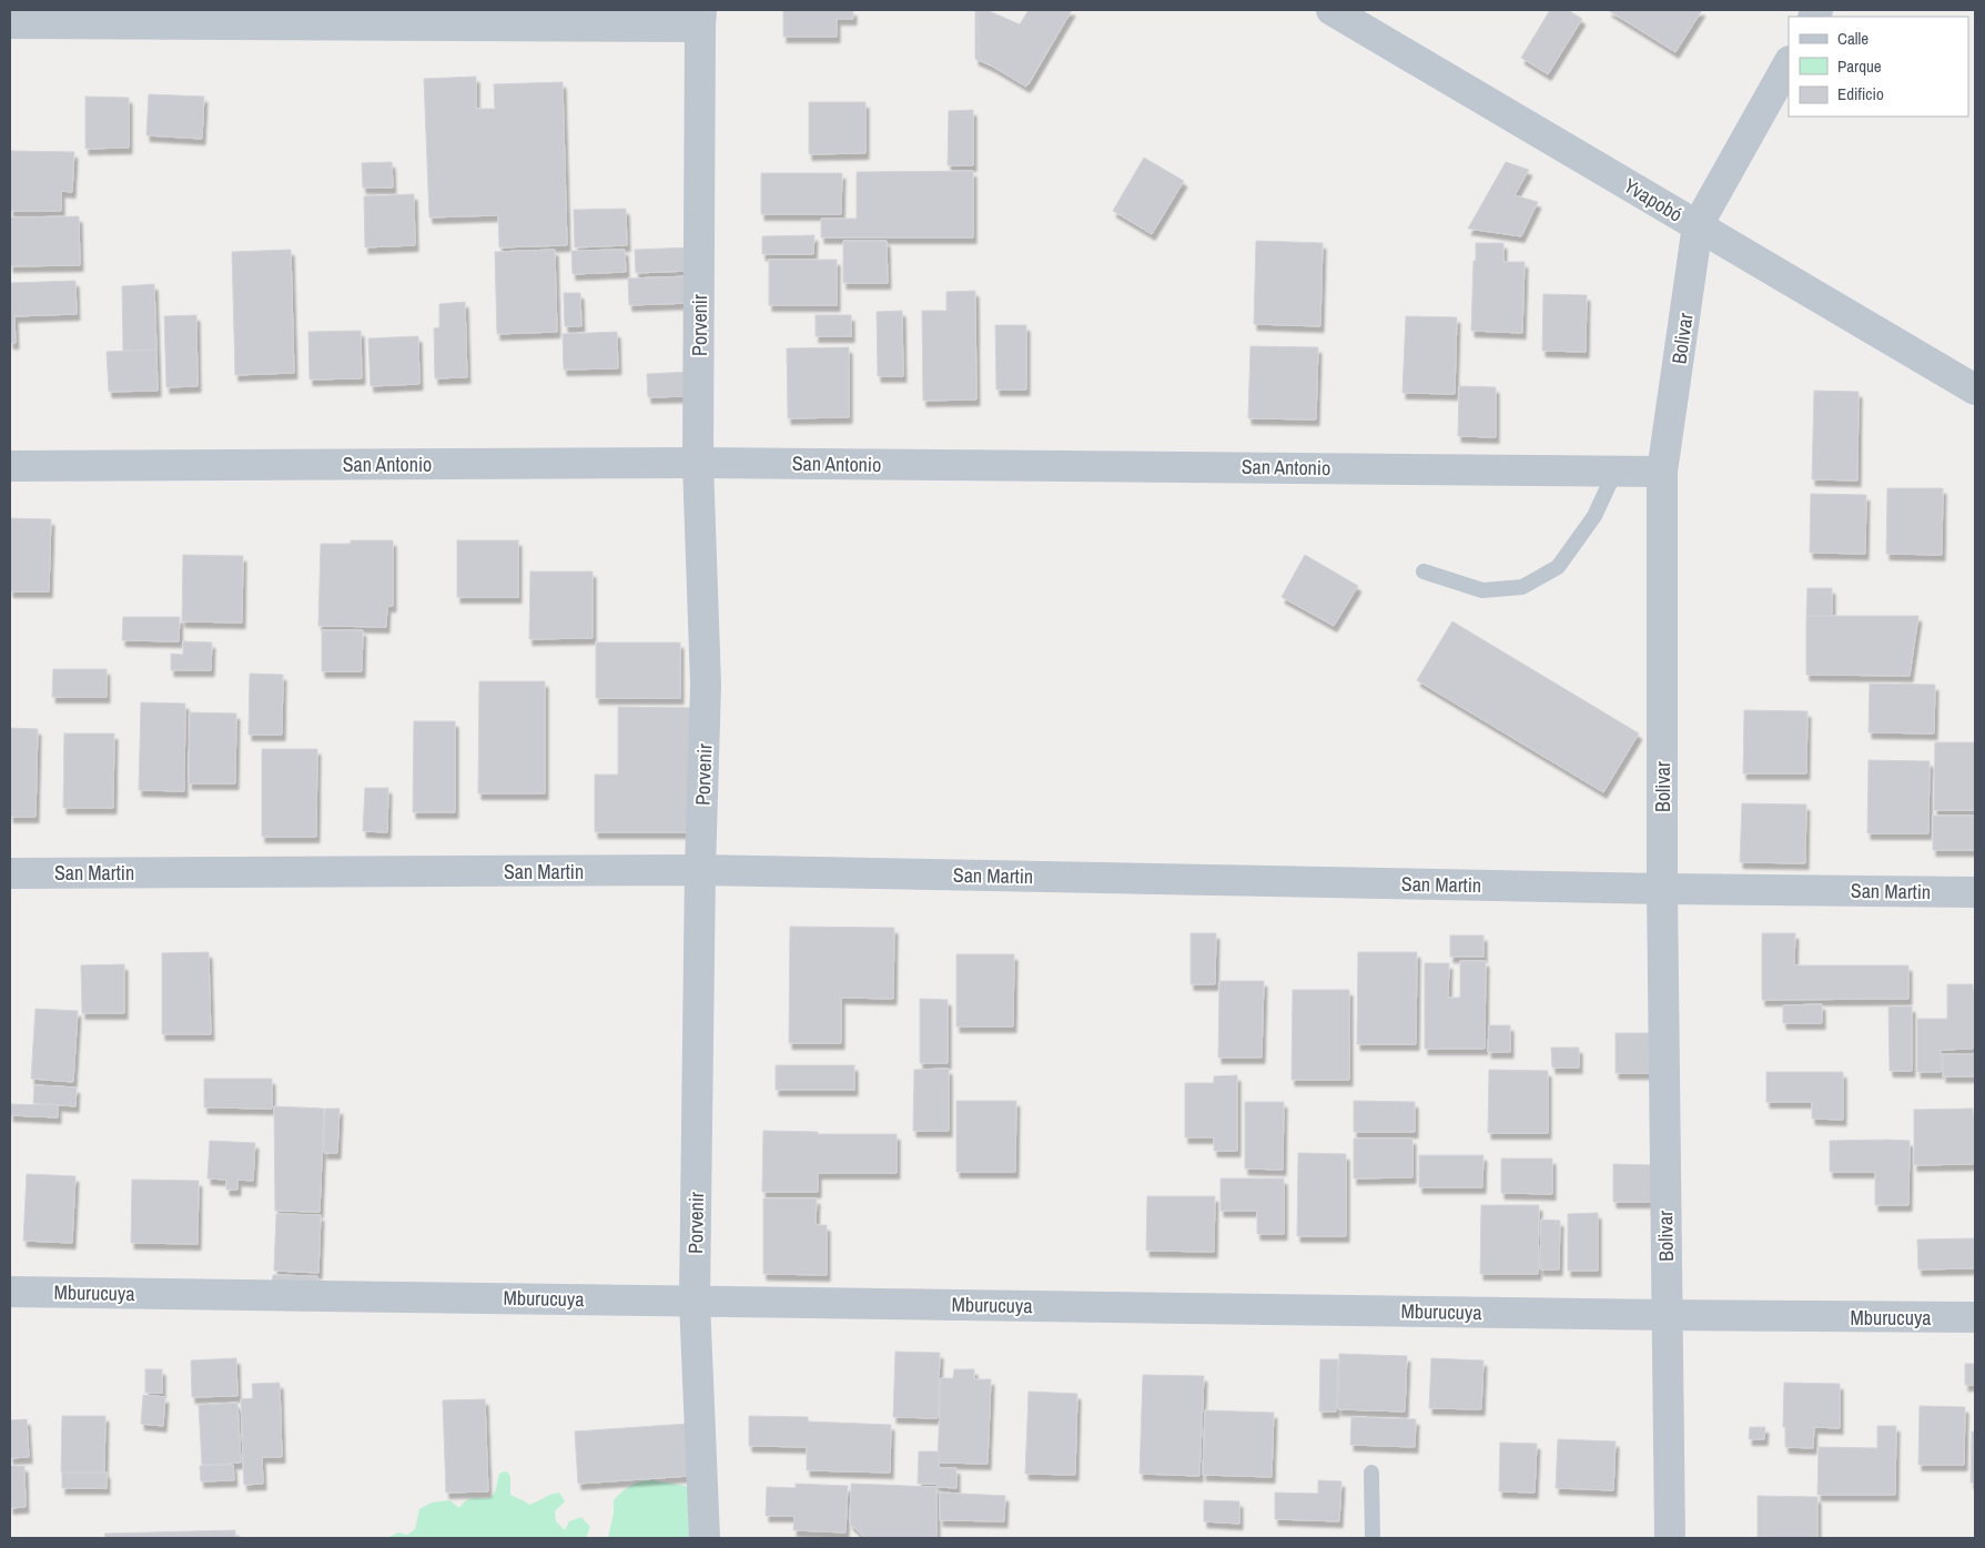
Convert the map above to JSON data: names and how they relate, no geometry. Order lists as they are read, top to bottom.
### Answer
{
  "streets": {
    "street": [
      "Yvapobó",
      "Porvenir",
      "Bolivar",
      "San Antonio",
      "San Martin",
      "Mburucuya"
    ]
  },
  "crossings": [
    ["Yvapobó", "Bolivar"],
    ["Porvenir", "San Antonio"],
    ["Porvenir", "San Martin"],
    ["Porvenir", "Mburucuya"],
    ["Bolivar", "San Antonio"],
    ["Bolivar", "San Martin"],
    ["Bolivar", "Mburucuya"]
  ],
  "legend": ["Calle", "Parque", "Edificio"]
}
